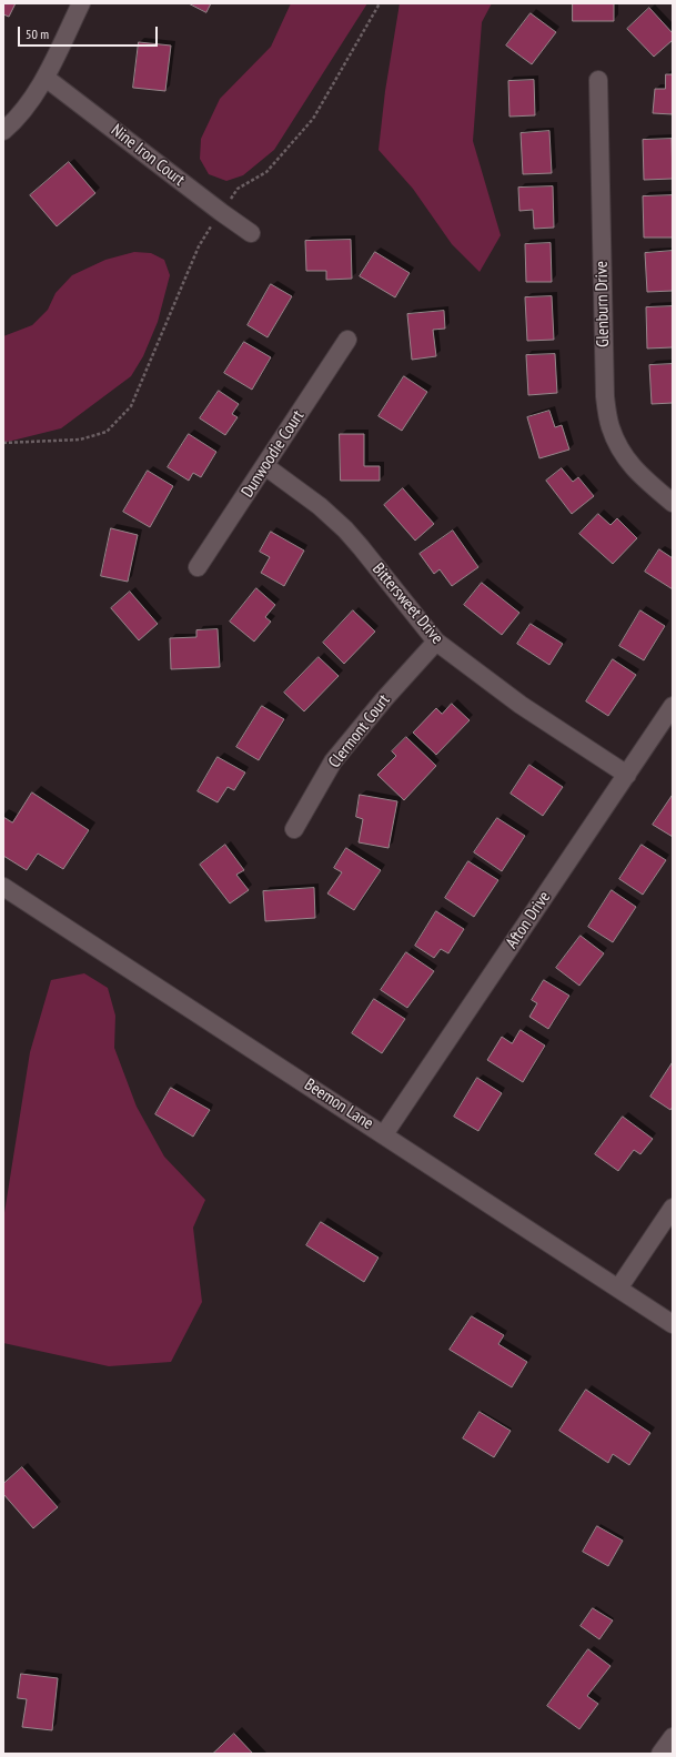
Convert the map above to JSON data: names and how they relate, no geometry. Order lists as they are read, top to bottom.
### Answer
{
  "streets": {
    "street": [
      "Nine Iron Court",
      "Glenburn Drive",
      "Dunwoodie Court",
      "Bittersweet Drive",
      "Clermont Court",
      "Afton Drive",
      "Beemon Lane"
    ]
  },
  "crossings": [
    ["Dunwoodie Court", "Bittersweet Drive"],
    ["Bittersweet Drive", "Clermont Court"],
    ["Bittersweet Drive", "Afton Drive"],
    ["Afton Drive", "Beemon Lane"]
  ],
  "scale_bar": "50 m"
}
